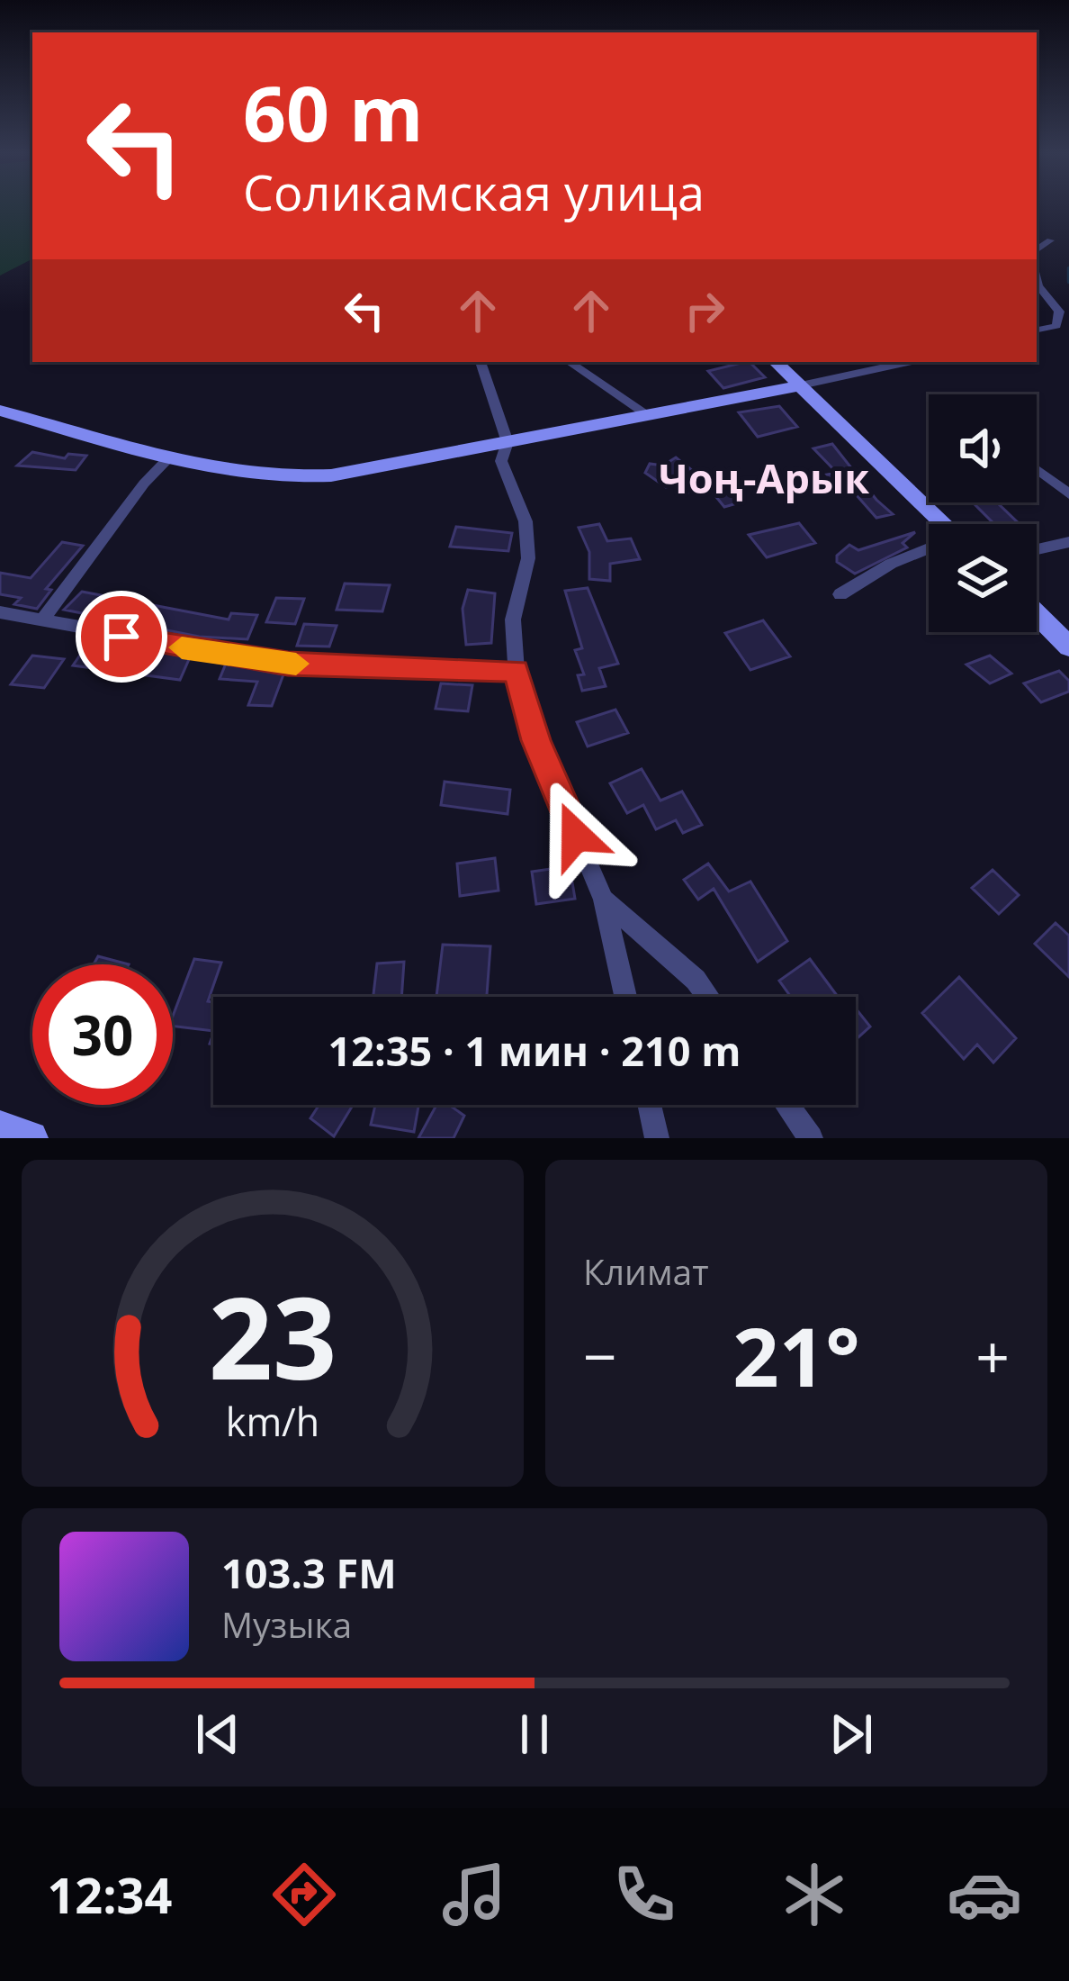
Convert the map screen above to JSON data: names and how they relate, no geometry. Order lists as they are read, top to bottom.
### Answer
{
  "districts": ["Чоң-Арык"],
  "page": {
    "turn": ["60 m", "Соликамская улица"],
    "limit": "30",
    "trip": "12:35 · 1 мин · 210 m",
    "tile": "Климат",
    "heat": ["−", "21°", "+"],
    "song": ["103.3 FM", "Музыка"],
    "tabs": "12:34",
    "gauge": ["23", "km/h"]
  }
}
